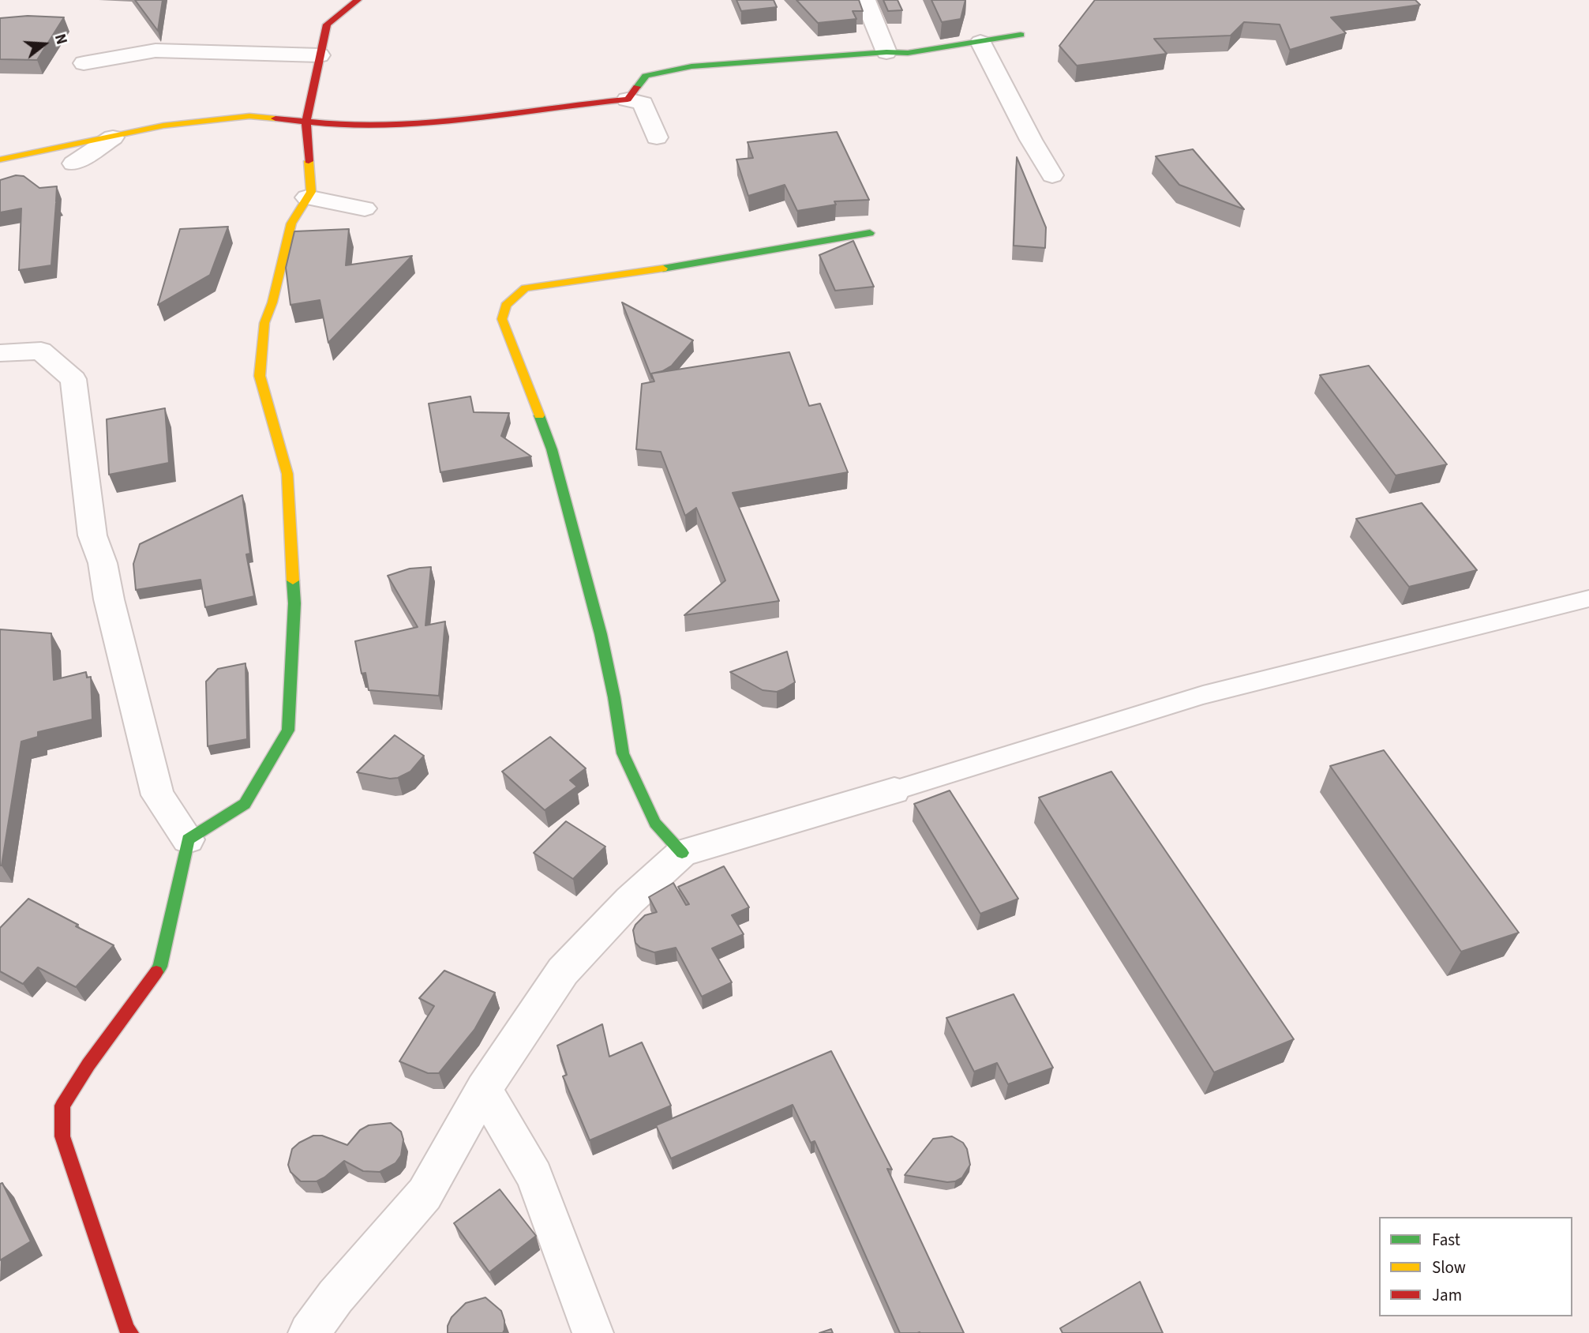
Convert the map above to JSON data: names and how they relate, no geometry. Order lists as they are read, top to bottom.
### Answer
{
  "legend": ["Fast", "Slow", "Jam"],
  "north": "right"
}
